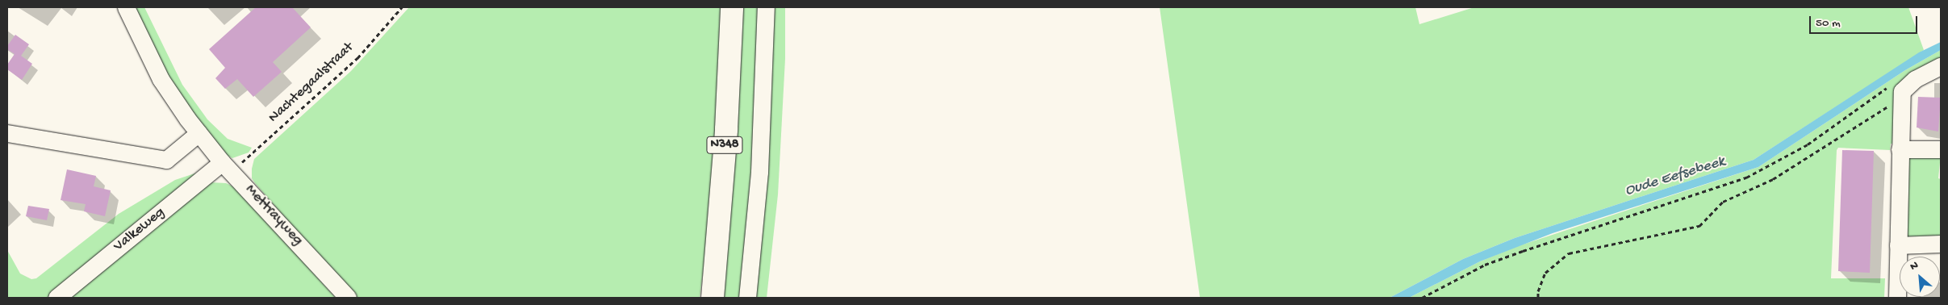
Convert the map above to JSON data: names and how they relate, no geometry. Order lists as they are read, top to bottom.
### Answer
{
  "streets": {
    "main road": ["N348"],
    "street": ["Mettrayweg", "Valkeweg"],
    "path": ["Nachtegaalstraat"]
  },
  "crossings": [
    ["Nachtegaalstraat", "Mettrayweg"],
    ["Nachtegaalstraat", "Valkeweg"],
    ["Mettrayweg", "Valkeweg"]
  ],
  "water": ["Oude Eefsebeek"],
  "scale_bar": "50 m",
  "north": "top left"
}
